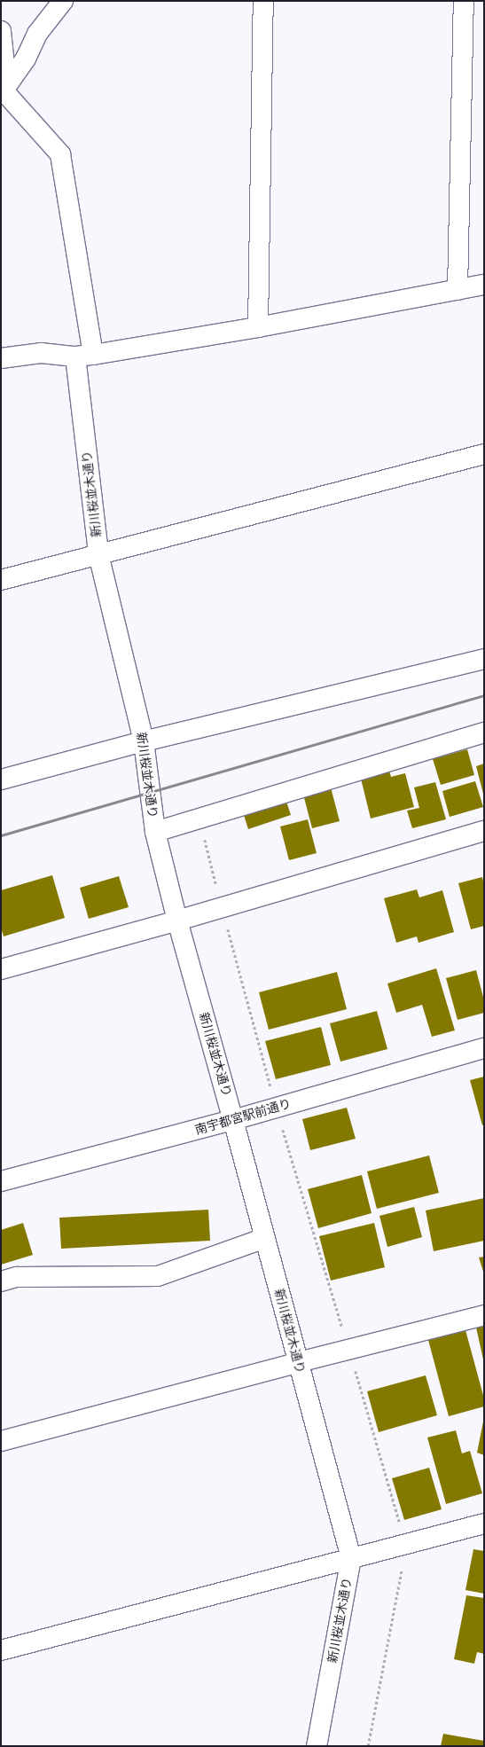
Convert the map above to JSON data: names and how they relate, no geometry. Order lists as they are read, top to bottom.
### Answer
{
  "streets": {
    "street": ["新川桜並木通り", "南宇都宮駅前通り"]
  },
  "crossings": [
    ["新川桜並木通り", "南宇都宮駅前通り"]
  ]
}
